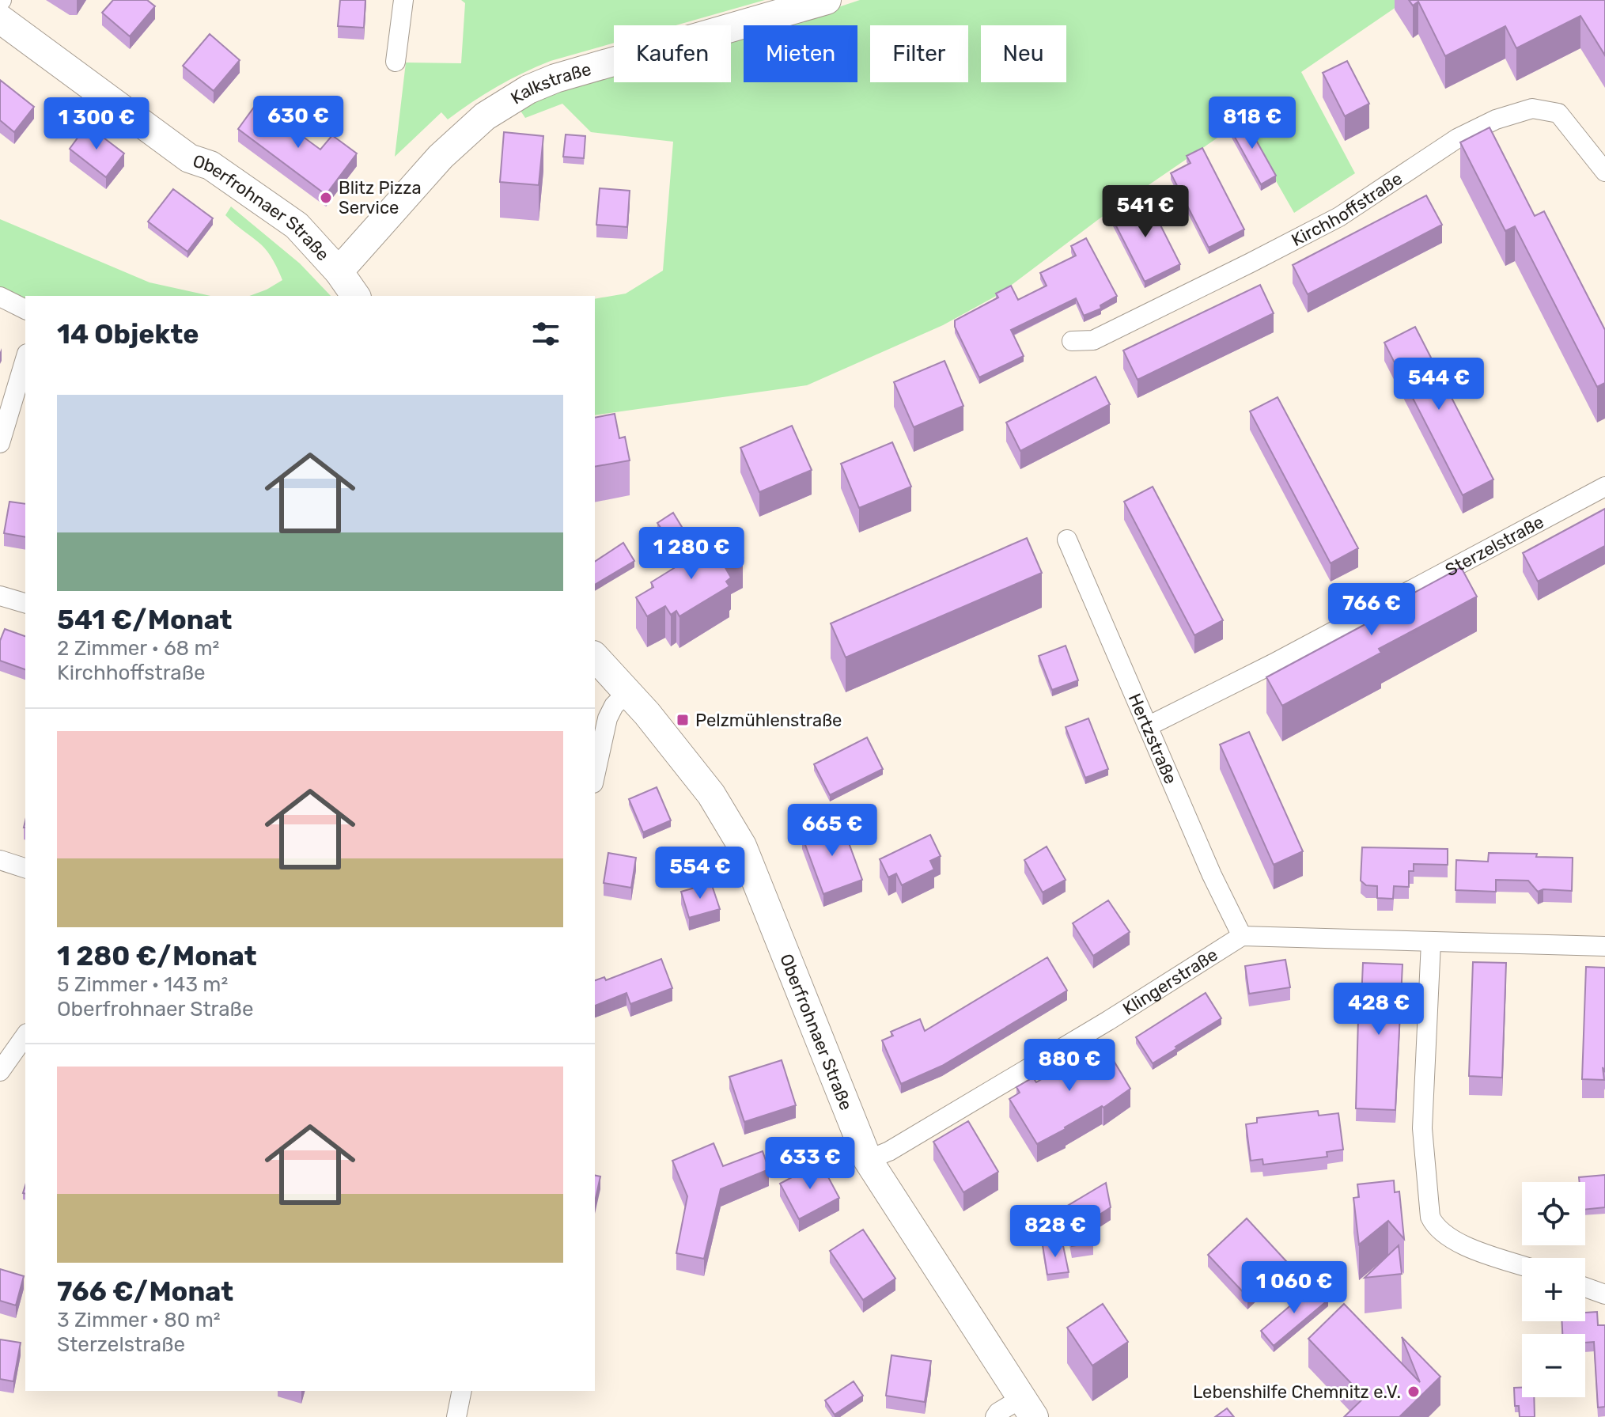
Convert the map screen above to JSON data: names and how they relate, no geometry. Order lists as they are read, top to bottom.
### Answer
{
  "streets": {
    "main road": ["Kalkstraße", "Oberfrohnaer Straße"],
    "street": [
      "Kirchhoffstraße",
      "Sterzelstraße",
      "Hertzstraße",
      "Klingerstraße"
    ]
  },
  "crossings": [
    ["Kalkstraße", "Oberfrohnaer Straße"],
    ["Oberfrohnaer Straße", "Klingerstraße"],
    ["Sterzelstraße", "Hertzstraße"],
    ["Hertzstraße", "Klingerstraße"]
  ],
  "places": {
    "other": ["Blitz Pizza Service", "Lebenshilfe Chemnitz e.V."],
    "transit": ["Pelzmühlenstraße"]
  },
  "page": {
    "chip": [
      "Kaufen",
      "Mieten",
      "Filter",
      "Neu"
    ],
    "price": [
      "630 €",
      "818 €",
      "1 300 €",
      "541 €",
      "544 €",
      "1 280 €",
      "766 €",
      "665 €",
      "554 €",
      "428 €",
      "880 €",
      "633 €",
      "828 €",
      "1 060 €"
    ],
    "heading": "14 Objekte",
    "list": [
      {
        "name": "541 €/Monat",
        "note": "2 Zimmer · 68 m² · Kirchhoffstraße"
      },
      {
        "name": "1 280 €/Monat",
        "note": "5 Zimmer · 143 m² · Oberfrohnaer Straße"
      },
      {
        "name": "766 €/Monat",
        "note": "3 Zimmer · 80 m² · Sterzelstraße"
      }
    ],
    "map_buttons": ["+", "−"]
  }
}
